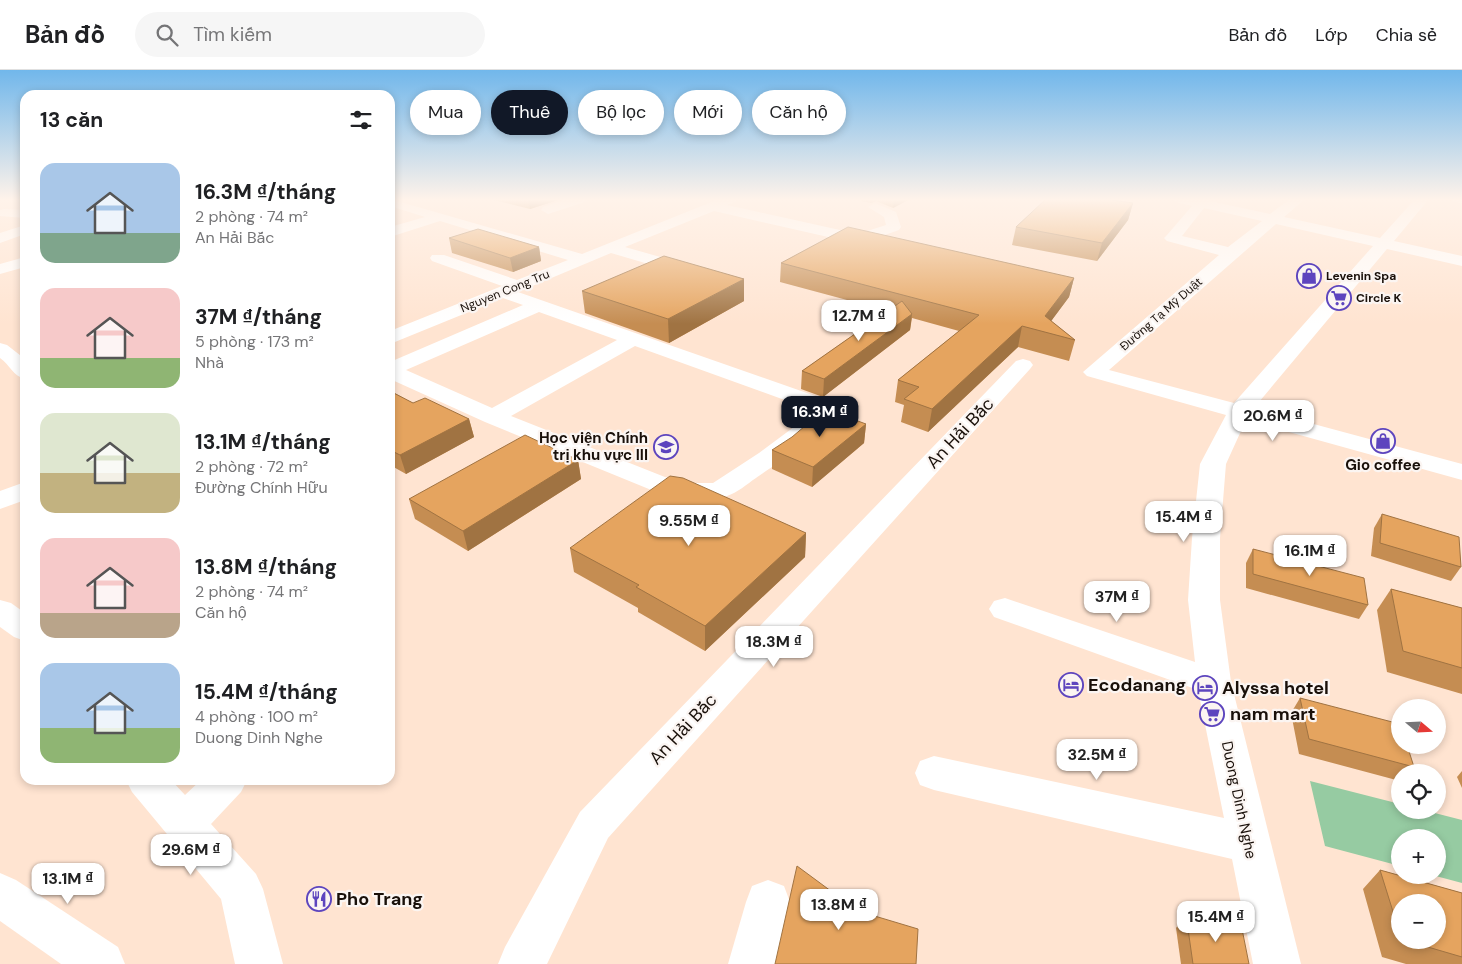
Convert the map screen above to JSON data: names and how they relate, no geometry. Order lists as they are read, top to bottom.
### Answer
{
  "streets": {
    "street": [
      "Nguyen Cong Tru",
      "Đường Tạ Mỹ Duật",
      "An Hải Bắc",
      "Duong Dinh Nghe"
    ]
  },
  "crossings": [
    ["Đường Tạ Mỹ Duật", "Duong Dinh Nghe"]
  ],
  "places": {
    "shop": ["Levenin Spa", "Gio coffee"],
    "supermarket": ["Circle K", "nam mart"],
    "school or university": ["Học viện Chính trị khu vực III"],
    "hotel": ["Ecodanang", "Alyssa hotel"],
    "restaurant": ["Pho Trang"]
  },
  "north": "right",
  "page": {
    "header": "Bản đồ",
    "search": "Tìm kiếm",
    "nav": ["Bản đồ", "Lớp", "Chia sẻ"],
    "chip": [
      "Mua",
      "Thuê",
      "Bộ lọc",
      "Mới",
      "Căn hộ"
    ],
    "heading": "13 căn",
    "list": [
      {
        "name": "16.3M ₫/tháng",
        "note": "2 phòng · 74 m² · An Hải Bắc"
      },
      {
        "name": "37M ₫/tháng",
        "note": "5 phòng · 173 m² · Nhà"
      },
      {
        "name": "13.1M ₫/tháng",
        "note": "2 phòng · 72 m² · Đường Chính Hữu"
      },
      {
        "name": "13.8M ₫/tháng",
        "note": "2 phòng · 74 m² · Căn hộ"
      },
      {
        "name": "15.4M ₫/tháng",
        "note": "4 phòng · 100 m² · Duong Dinh Nghe"
      }
    ],
    "price": [
      "12.7M ₫",
      "16.3M ₫",
      "20.6M ₫",
      "15.4M ₫",
      "9.55M ₫",
      "16.1M ₫",
      "37M ₫",
      "18.3M ₫",
      "32.5M ₫",
      "29.6M ₫",
      "13.1M ₫",
      "13.8M ₫",
      "15.4M ₫"
    ],
    "map_buttons": ["+", "−"]
  }
}
